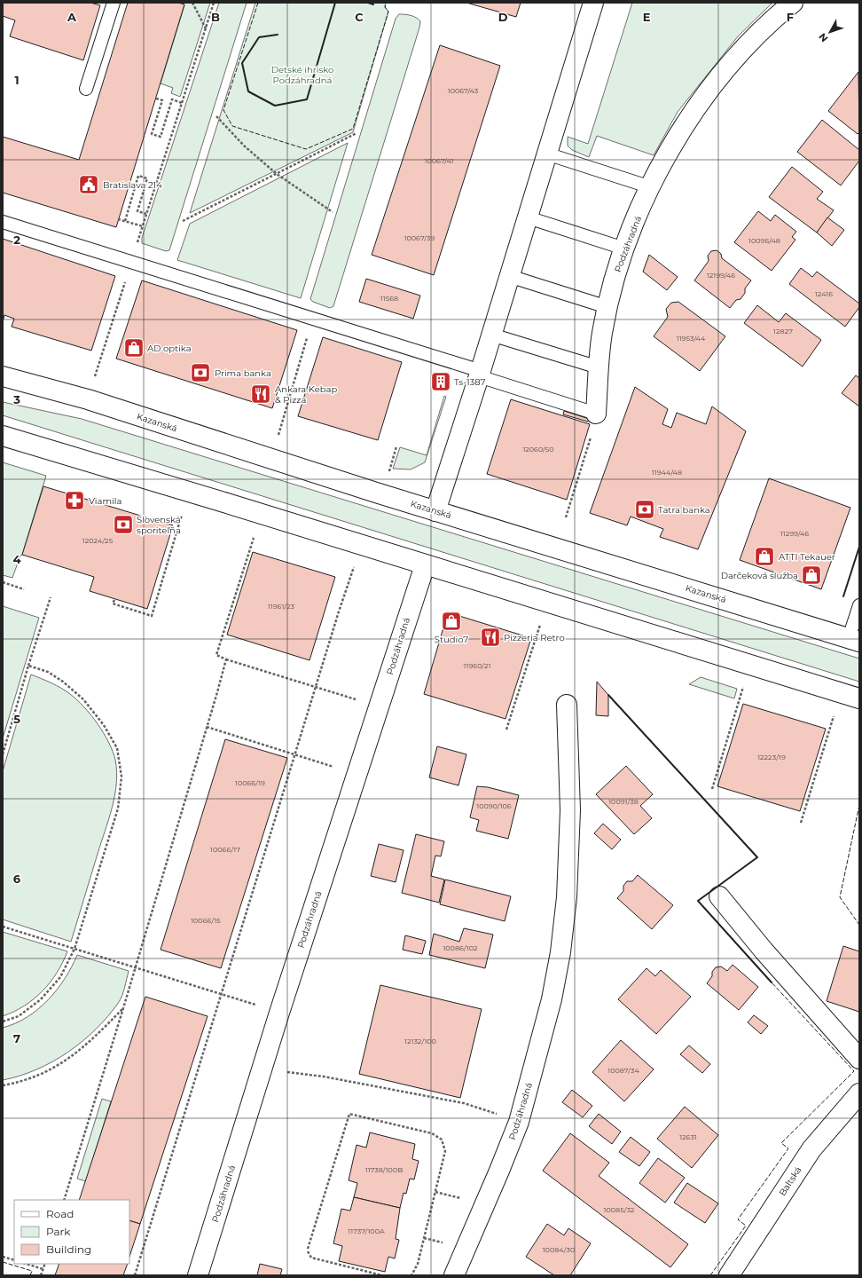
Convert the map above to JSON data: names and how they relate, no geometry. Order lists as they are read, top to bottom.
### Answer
{
  "streets": {
    "street": ["Podzáhradná", "Kazanská", "Baltská"]
  },
  "parks": ["Detské ihrisko Podzáhradná"],
  "places": {
    "public building": ["Bratislava 214"],
    "shop": [
      "AD optika",
      "ATTI Tekauer",
      "Darčeková služba",
      "Studio7"
    ],
    "bank": ["Prima banka", "Tatra banka", "Slovenská sporiteľňa"],
    "building": ["Ts-1387"],
    "restaurant": ["Ankara Kebap & Pizza", "Pizzeria Retro"],
    "pharmacy": ["Viamila"]
  },
  "house_numbers": [
    "10067/43",
    "10067/41",
    "10067/39",
    "10096/48",
    "12199/46",
    "12416",
    "11568",
    "12827",
    "11953/44",
    "12060/50",
    "11944/48",
    "11299/46",
    "12024/25",
    "11961/23",
    "11960/21",
    "12223/19",
    "10066/19",
    "10091/38",
    "10090/106",
    "10066/17",
    "10066/15",
    "10086/102",
    "12132/100",
    "10087/34",
    "12631",
    "11738/100B",
    "10085/32",
    "11737/100A",
    "10084/30"
  ],
  "legend": ["Road", "Park", "Building"],
  "north": "bottom left",
  "grid": {
    "columns": [
      "A",
      "B",
      "C",
      "D",
      "E",
      "F"
    ],
    "rows": [
      "1",
      "2",
      "3",
      "4",
      "5",
      "6",
      "7"
    ]
  }
}
